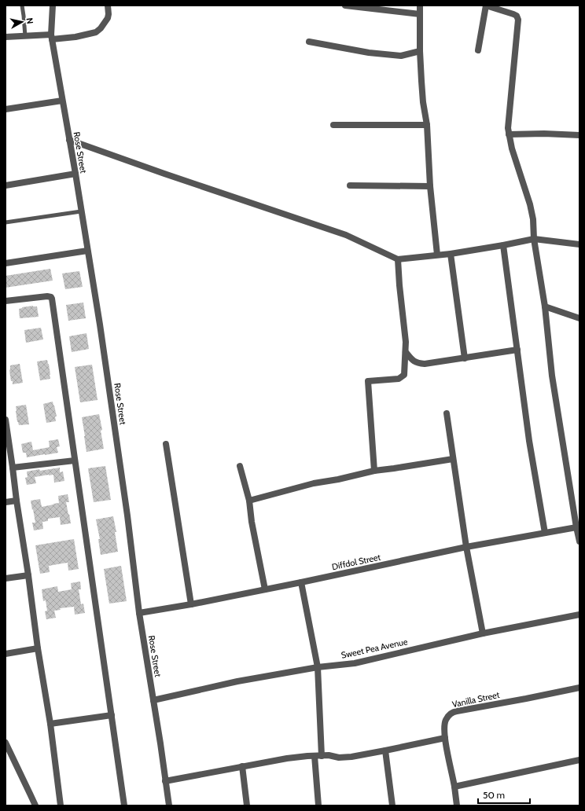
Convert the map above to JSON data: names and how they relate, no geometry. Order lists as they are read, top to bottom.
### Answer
{
  "streets": {
    "street": [
      "Rose Street",
      "Diffdol Street",
      "Sweet Pea Avenue",
      "Vanilla Street"
    ]
  },
  "crossings": [
    ["Rose Street", "Diffdol Street"],
    ["Rose Street", "Sweet Pea Avenue"]
  ],
  "scale_bar": "50 m",
  "north": "right"
}
